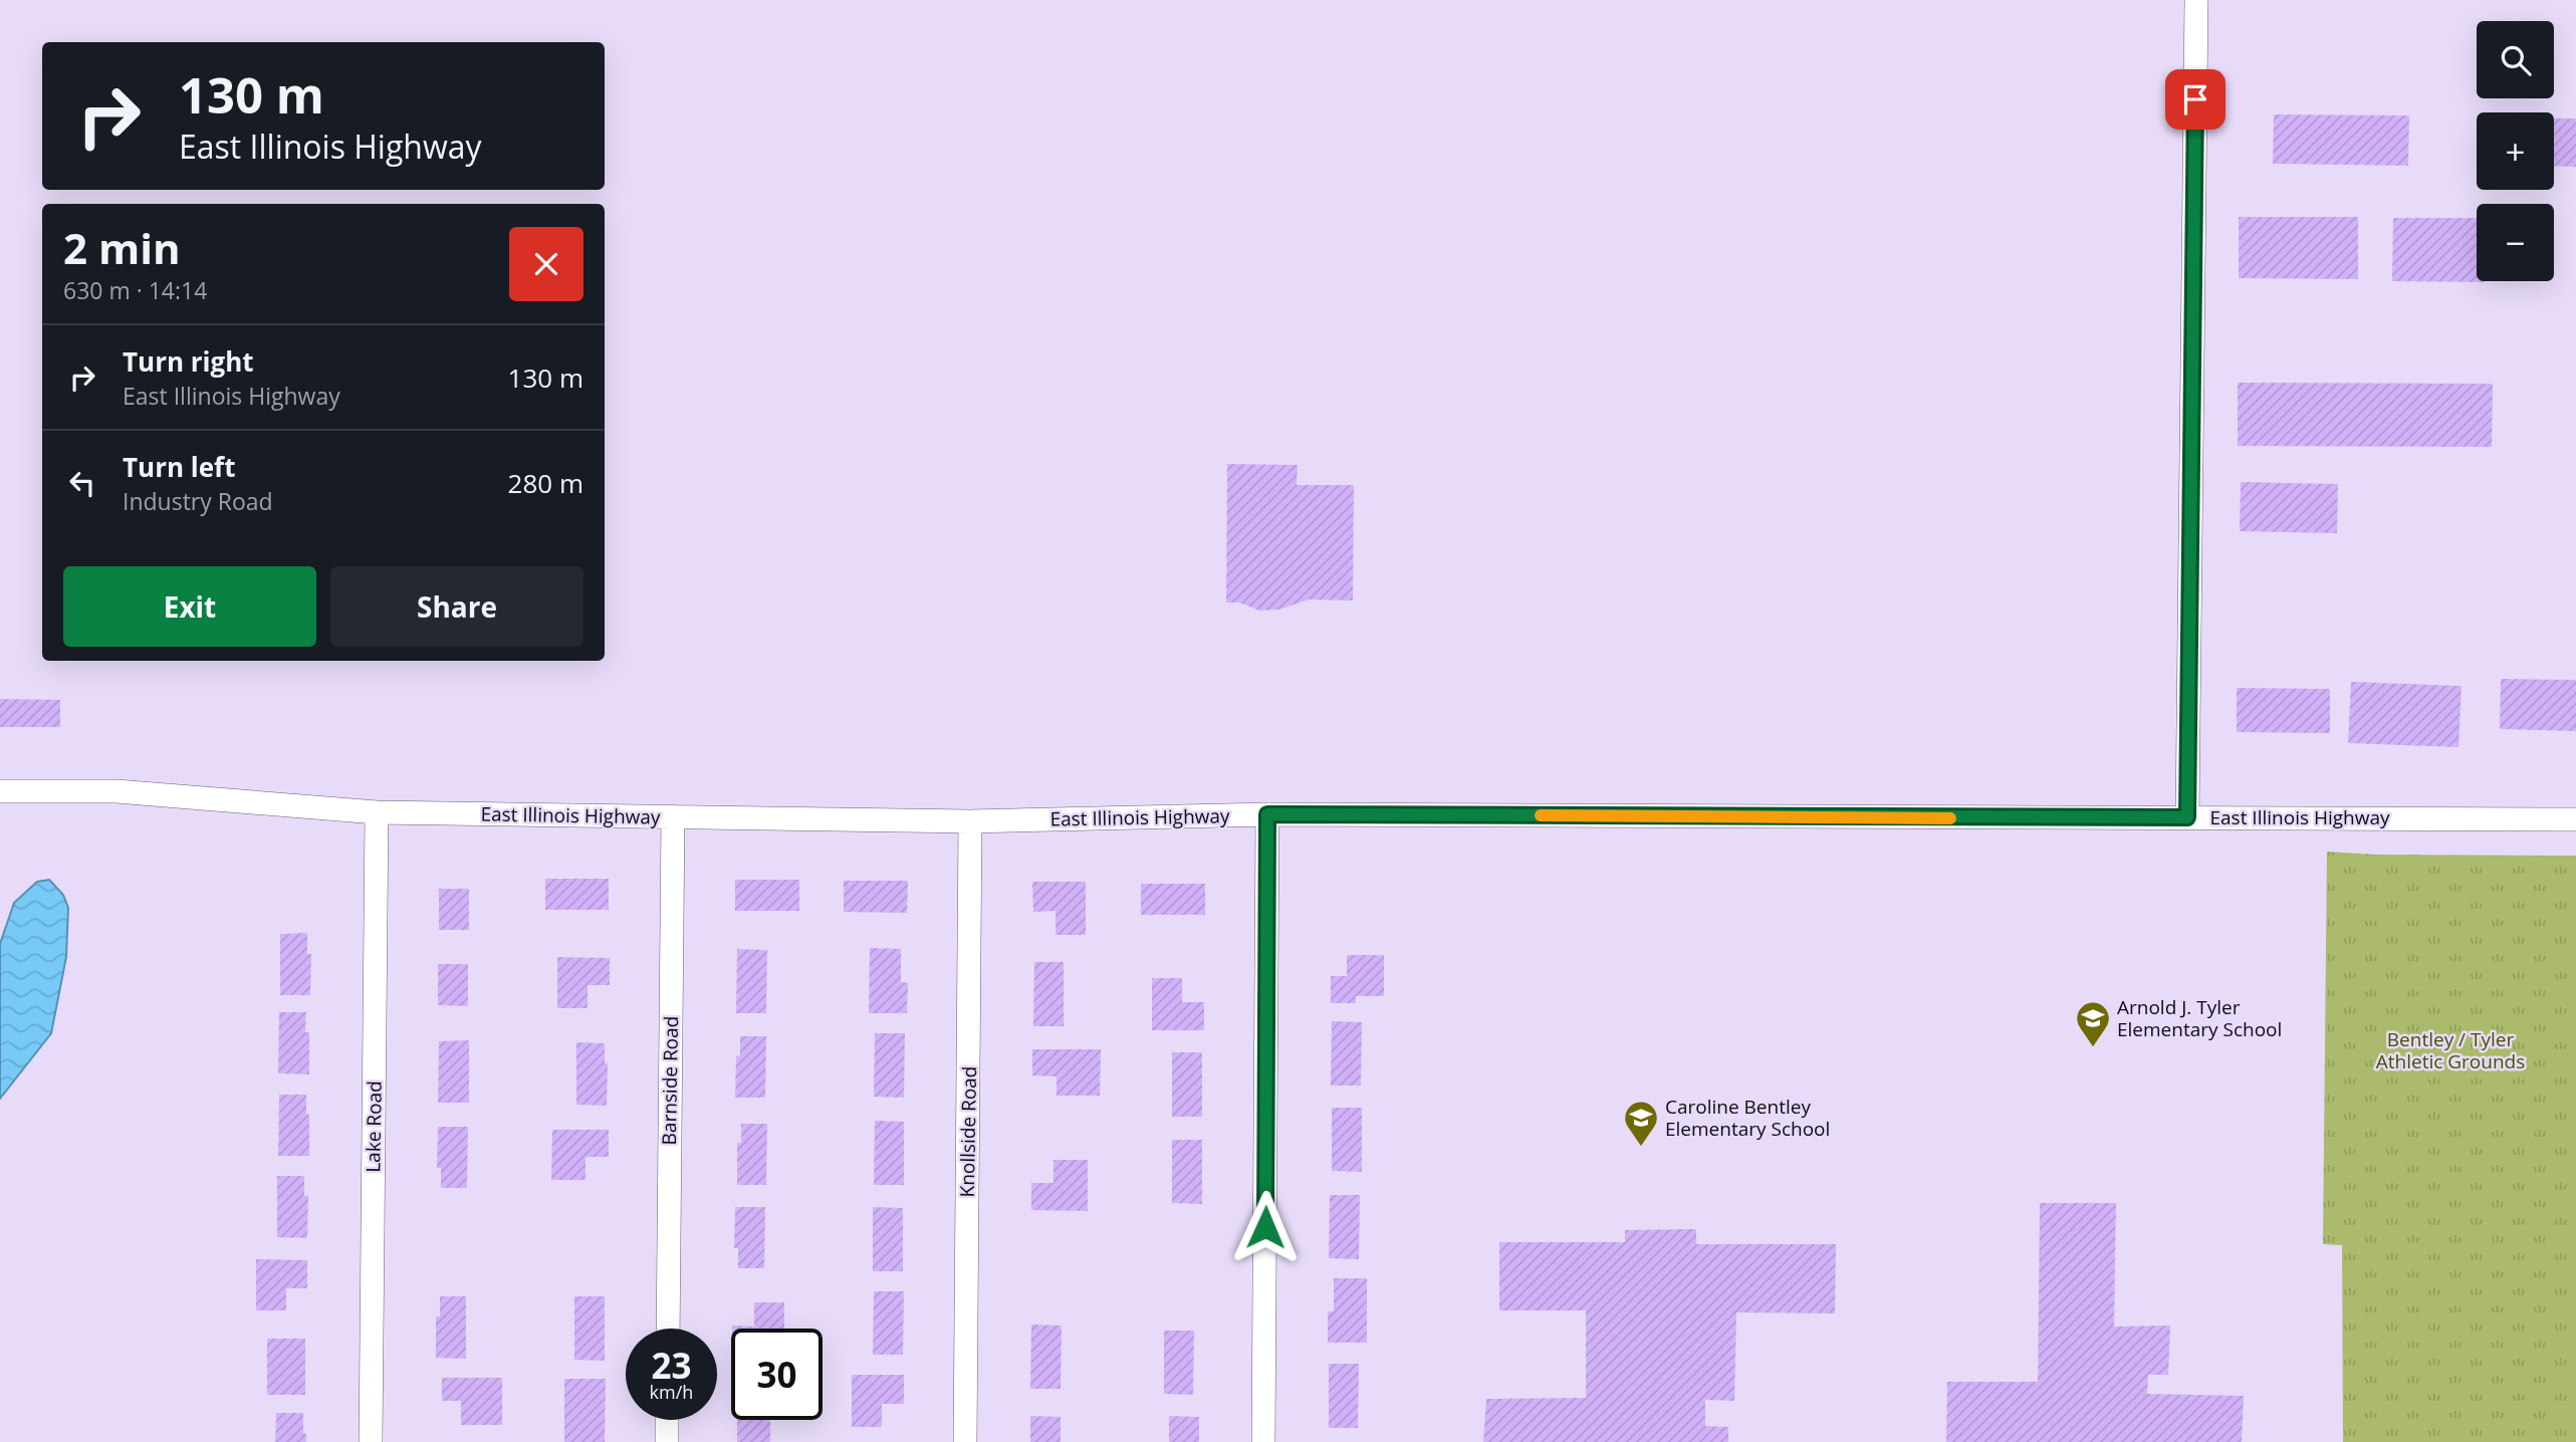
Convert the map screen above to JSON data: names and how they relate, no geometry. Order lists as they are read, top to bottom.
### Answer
{
  "streets": {
    "street": [
      "East Illinois Highway",
      "Barnside Road",
      "Lake Road",
      "Knollside Road"
    ]
  },
  "crossings": [
    ["East Illinois Highway", "Barnside Road"],
    ["East Illinois Highway", "Lake Road"],
    ["East Illinois Highway", "Knollside Road"]
  ],
  "parks": ["Bentley / Tyler Athletic Grounds"],
  "places": {
    "school or university": ["Arnold J. Tyler Elementary School", "Caroline Bentley Elementary School"]
  },
  "page": {
    "map_buttons": ["+", "−"],
    "turn": ["130 m", "East Illinois Highway"],
    "heading": ["2 min", "630 m · 14:14"],
    "list": [
      {
        "name": "Turn right",
        "note": "East Illinois Highway",
        "value": "130 m"
      },
      {
        "name": "Turn left",
        "note": "Industry Road",
        "value": "280 m"
      }
    ],
    "buttons": ["Exit", "Share"],
    "speed": "23 km/h",
    "limit": "30"
  }
}
